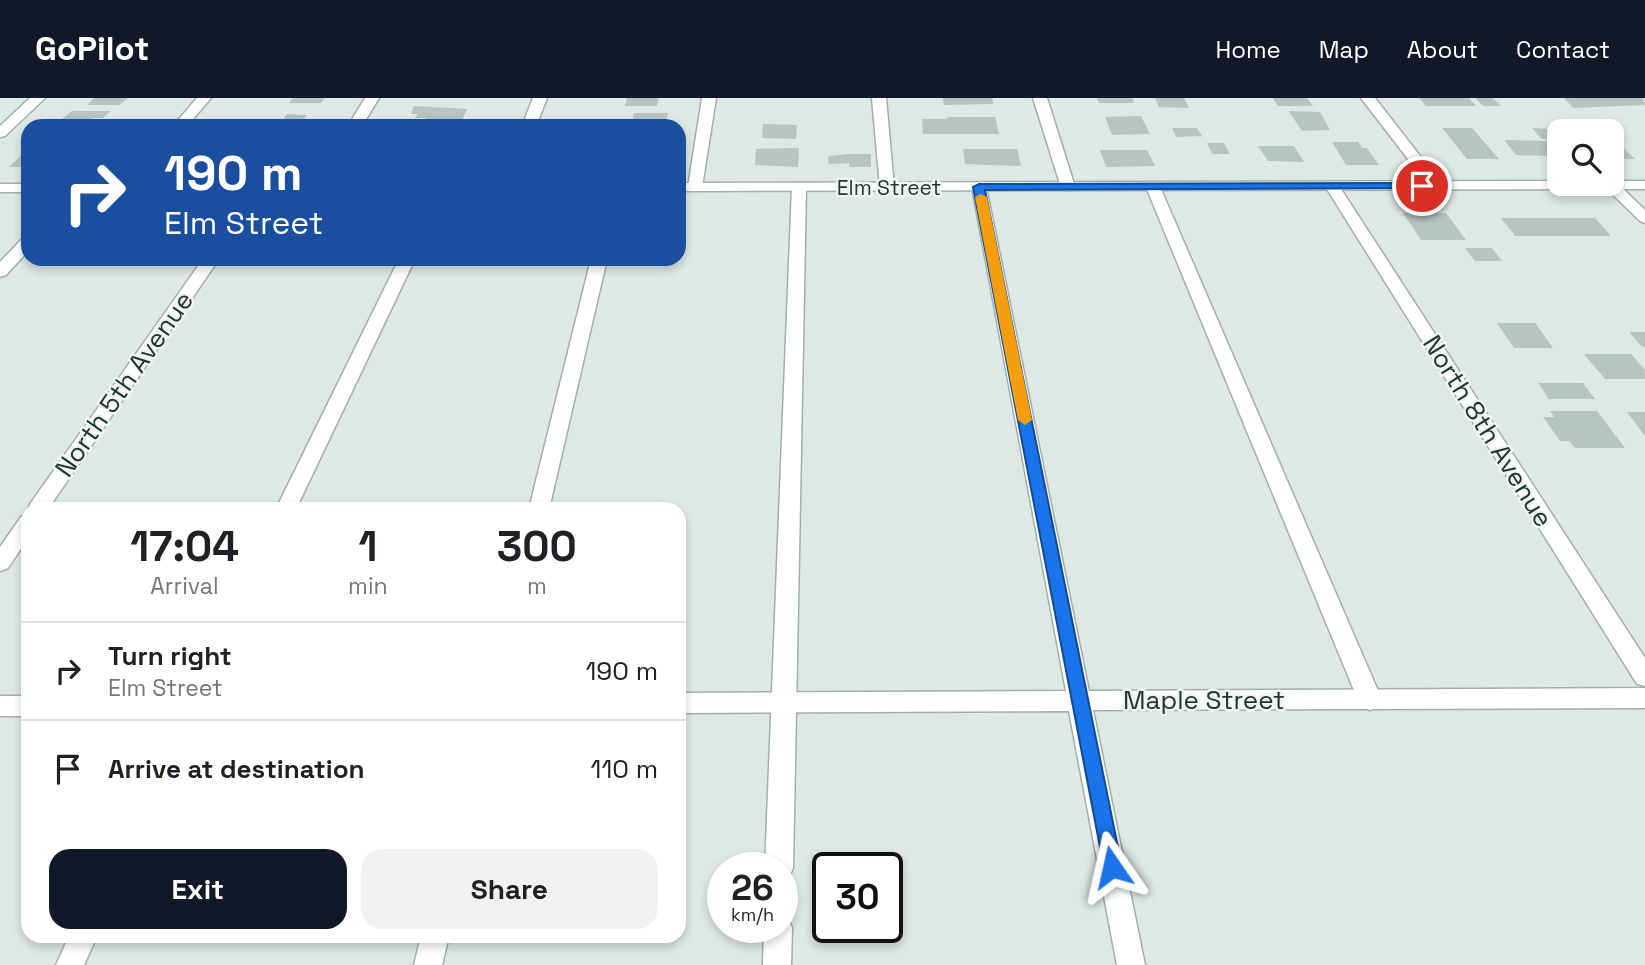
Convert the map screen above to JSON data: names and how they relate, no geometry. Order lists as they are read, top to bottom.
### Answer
{
  "streets": {
    "street": [
      "Elm Street",
      "North 5th Avenue",
      "North 8th Avenue",
      "Maple Street"
    ]
  },
  "crossings": [
    ["Elm Street", "North 8th Avenue"]
  ],
  "page": {
    "header": "GoPilot",
    "nav": [
      "Home",
      "Map",
      "About",
      "Contact"
    ],
    "turn": ["190 m", "Elm Street"],
    "eta": [
      "17:04",
      "Arrival",
      "1",
      "min",
      "300",
      "m"
    ],
    "list": [
      {
        "name": "Turn right",
        "note": "Elm Street",
        "value": "190 m"
      },
      {
        "name": "Arrive at destination",
        "value": "110 m"
      }
    ],
    "buttons": ["Exit", "Share"],
    "speed": "26 km/h",
    "limit": "30"
  }
}
